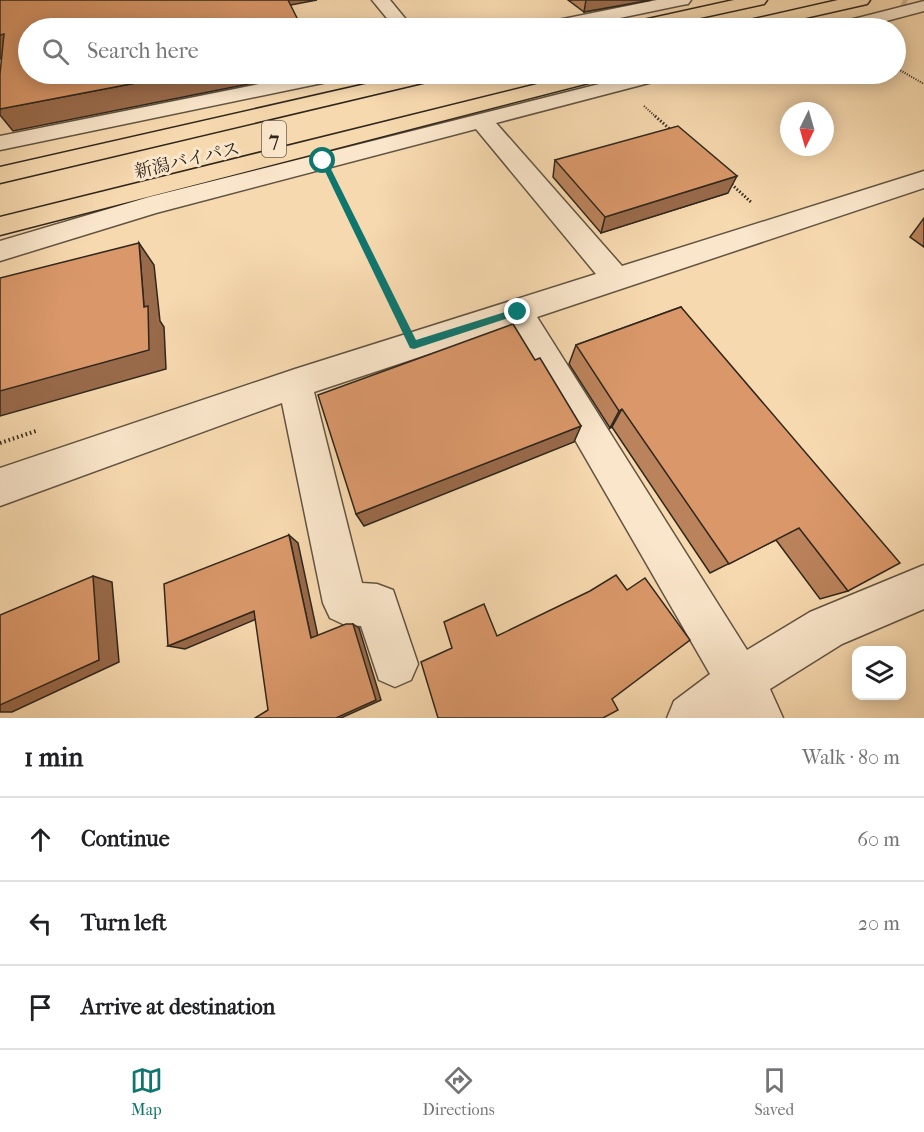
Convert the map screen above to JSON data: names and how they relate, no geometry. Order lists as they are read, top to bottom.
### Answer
{
  "streets": {
    "highway": ["7", "新潟バイパス"]
  },
  "north": "bottom",
  "page": {
    "search": "Search here",
    "heading": ["1 min", "Walk · 80 m"],
    "list": [
      ["Continue", "60 m"],
      ["Turn left", "20 m"],
      "Arrive at destination"
    ],
    "nav": ["Map", "Directions", "Saved"]
  }
}
